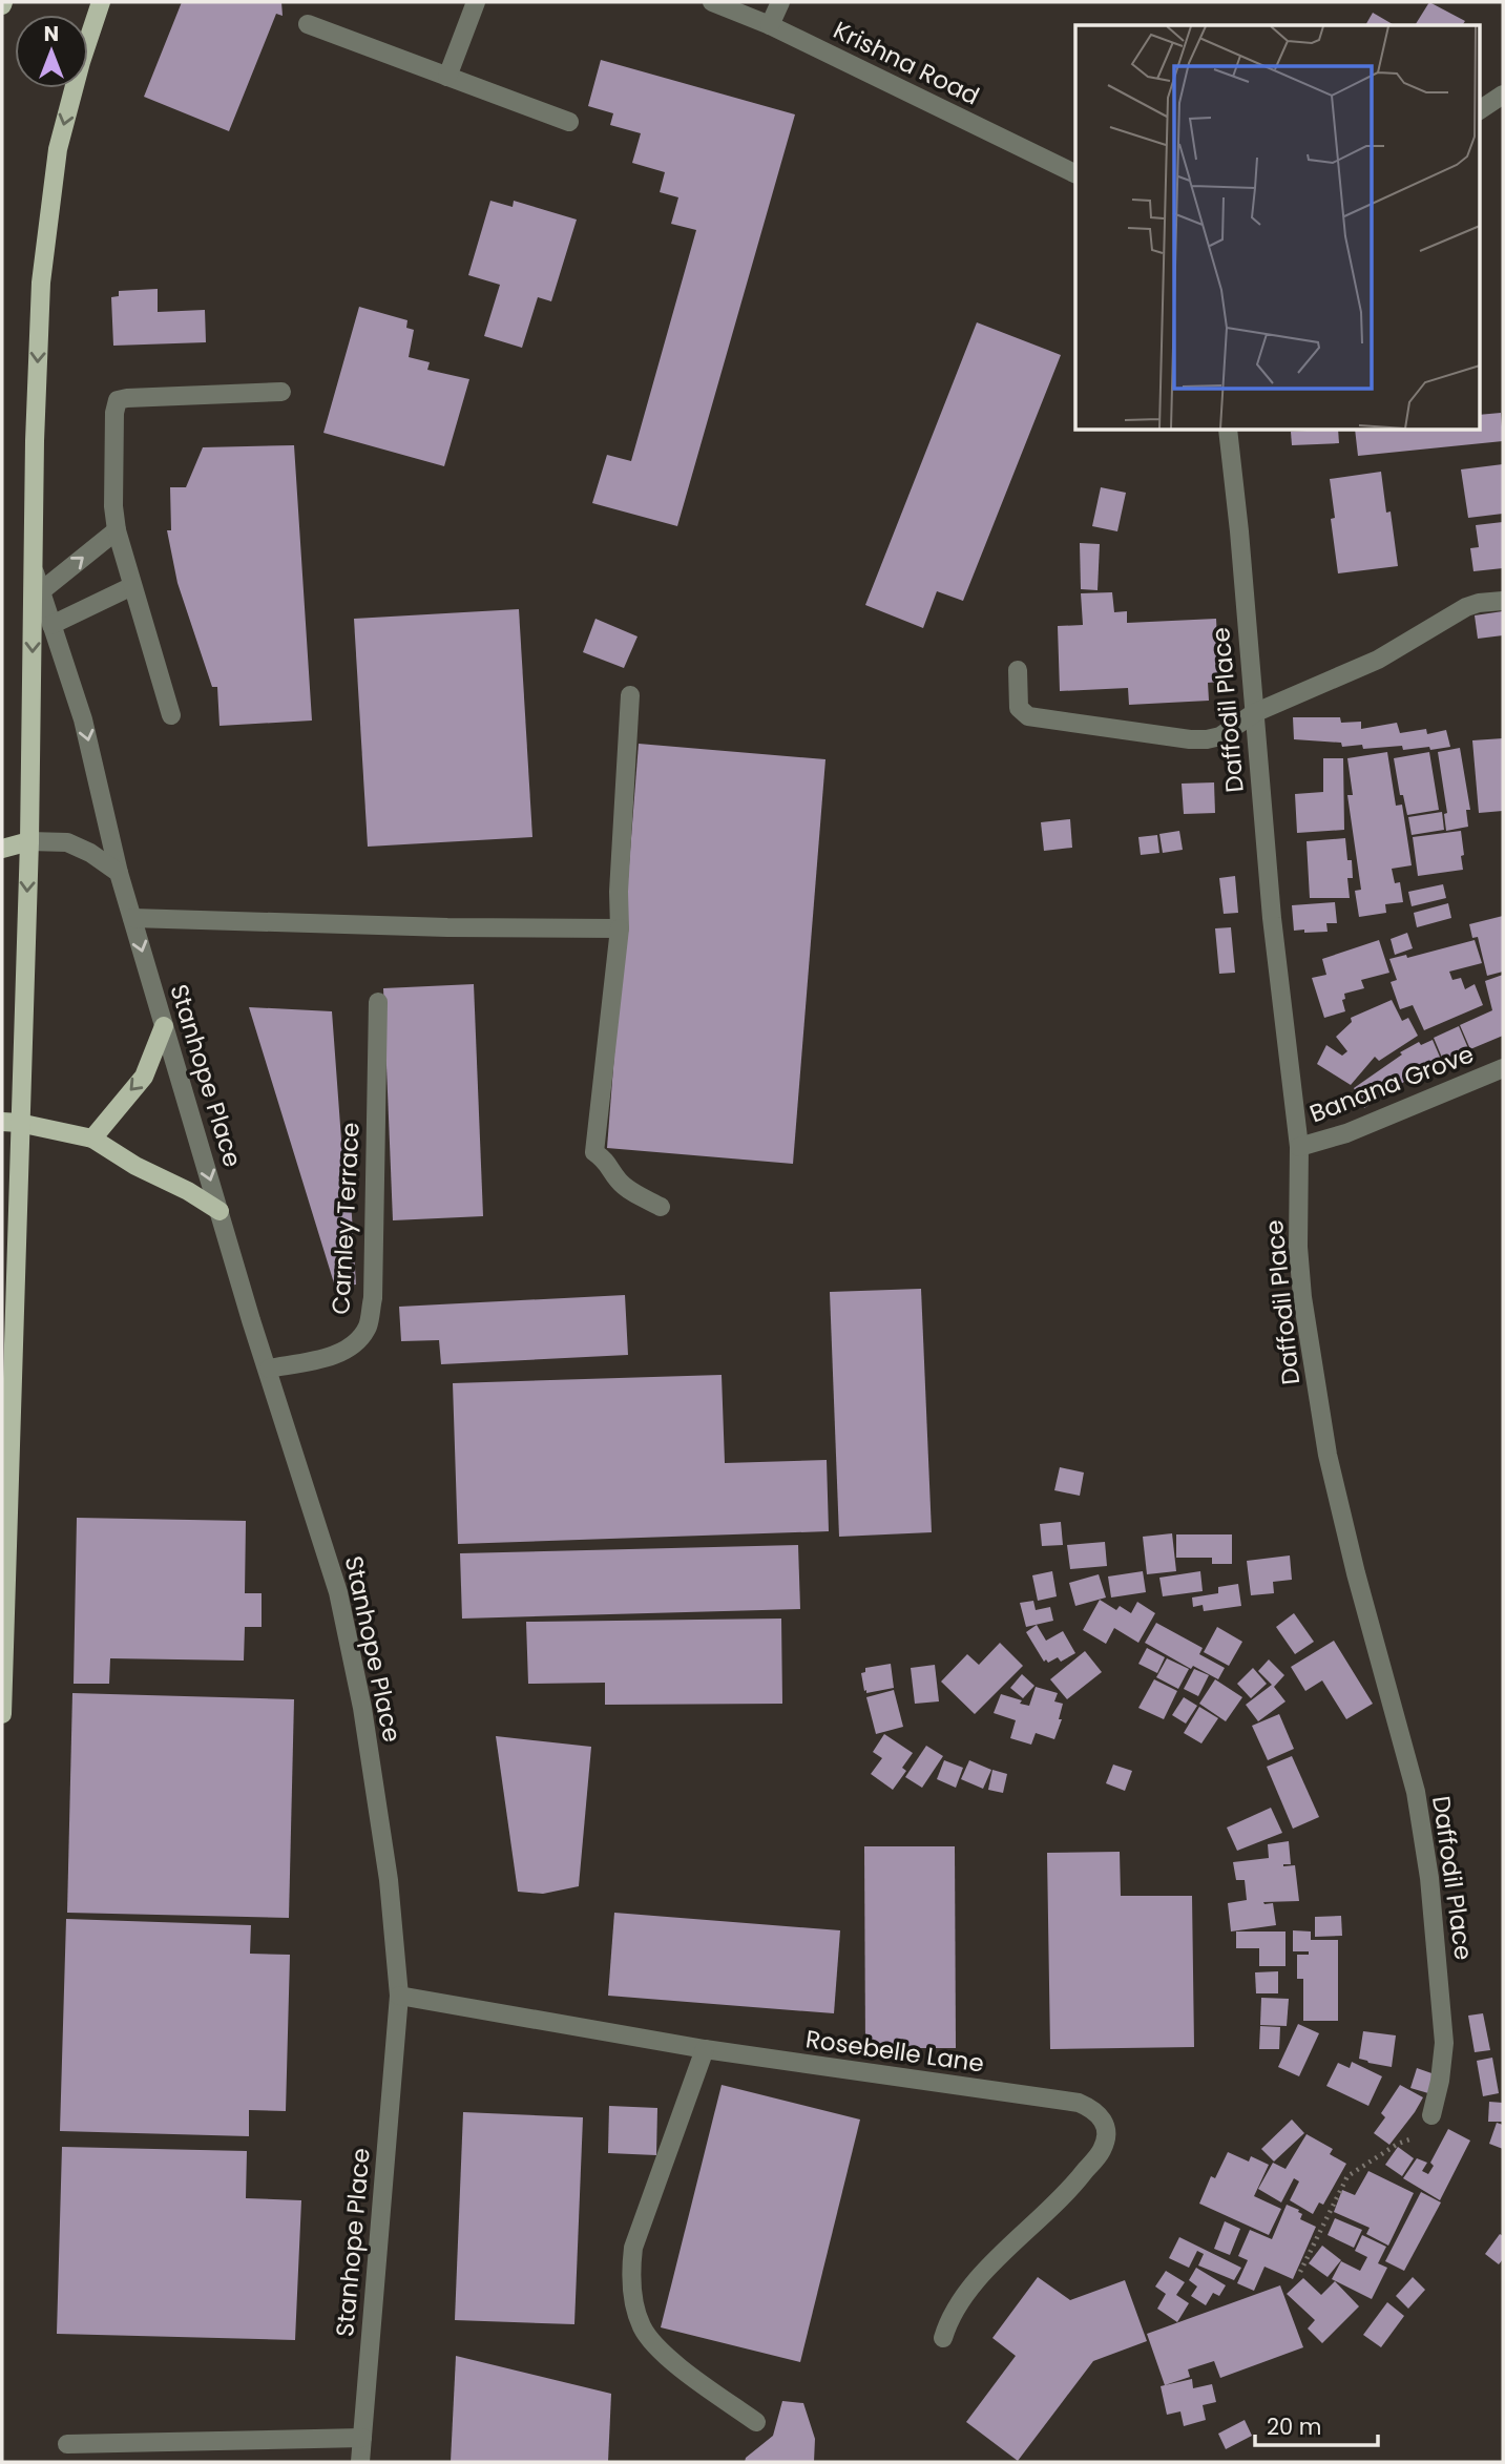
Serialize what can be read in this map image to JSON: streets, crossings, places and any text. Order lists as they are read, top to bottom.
{
  "streets": {
    "street": [
      "Krishna Road",
      "Daffodil Place",
      "Stanhope Place",
      "Banana Grove",
      "Carnley Terrace",
      "Rosebelle Lane"
    ]
  },
  "crossings": [
    ["Daffodil Place", "Banana Grove"],
    ["Stanhope Place", "Carnley Terrace"],
    ["Stanhope Place", "Rosebelle Lane"]
  ],
  "scale_bar": "20 m",
  "north": "top"
}
